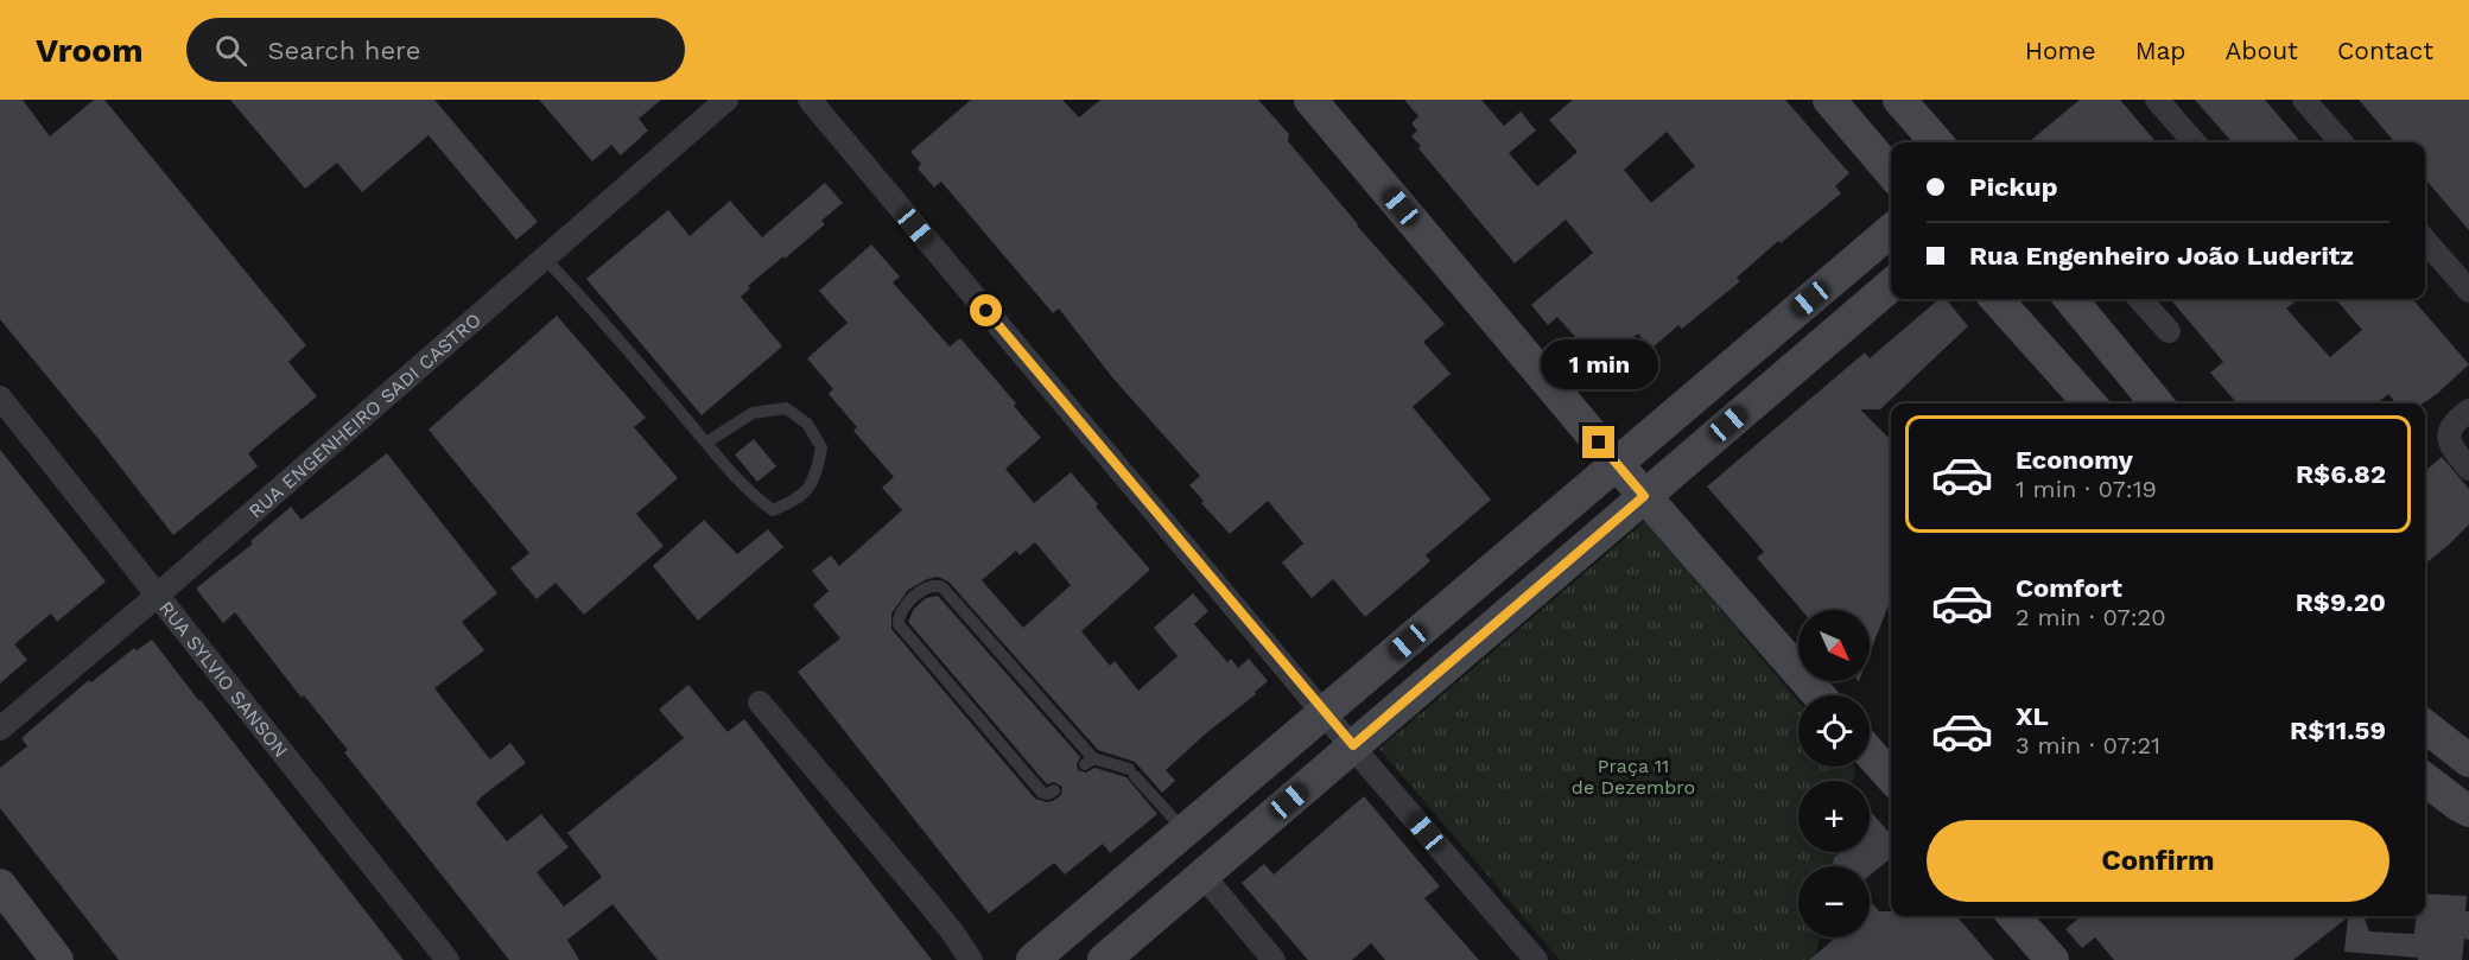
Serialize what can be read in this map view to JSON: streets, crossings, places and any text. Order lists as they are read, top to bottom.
{
  "streets": {
    "street": ["RUA ENGENHEIRO SADI CASTRO", "RUA SYLVIO SANSON"]
  },
  "crossings": [
    ["RUA ENGENHEIRO SADI CASTRO", "RUA SYLVIO SANSON"]
  ],
  "parks": ["Praça 11 de Dezembro"],
  "north": "bottom right",
  "page": {
    "header": "Vroom",
    "search": "Search here",
    "nav": [
      "Home",
      "Map",
      "About",
      "Contact"
    ],
    "banner": ["Pickup", "Rua Engenheiro João Luderitz"],
    "bubble": "1 min",
    "list": [
      {
        "name": "Economy",
        "note": "1 min · 07:19",
        "value": "R$6.82"
      },
      {
        "name": "Comfort",
        "note": "2 min · 07:20",
        "value": "R$9.20"
      },
      {
        "name": "XL",
        "note": "3 min · 07:21",
        "value": "R$11.59"
      }
    ],
    "map_buttons": ["+", "−"],
    "buttons": "Confirm"
  }
}
